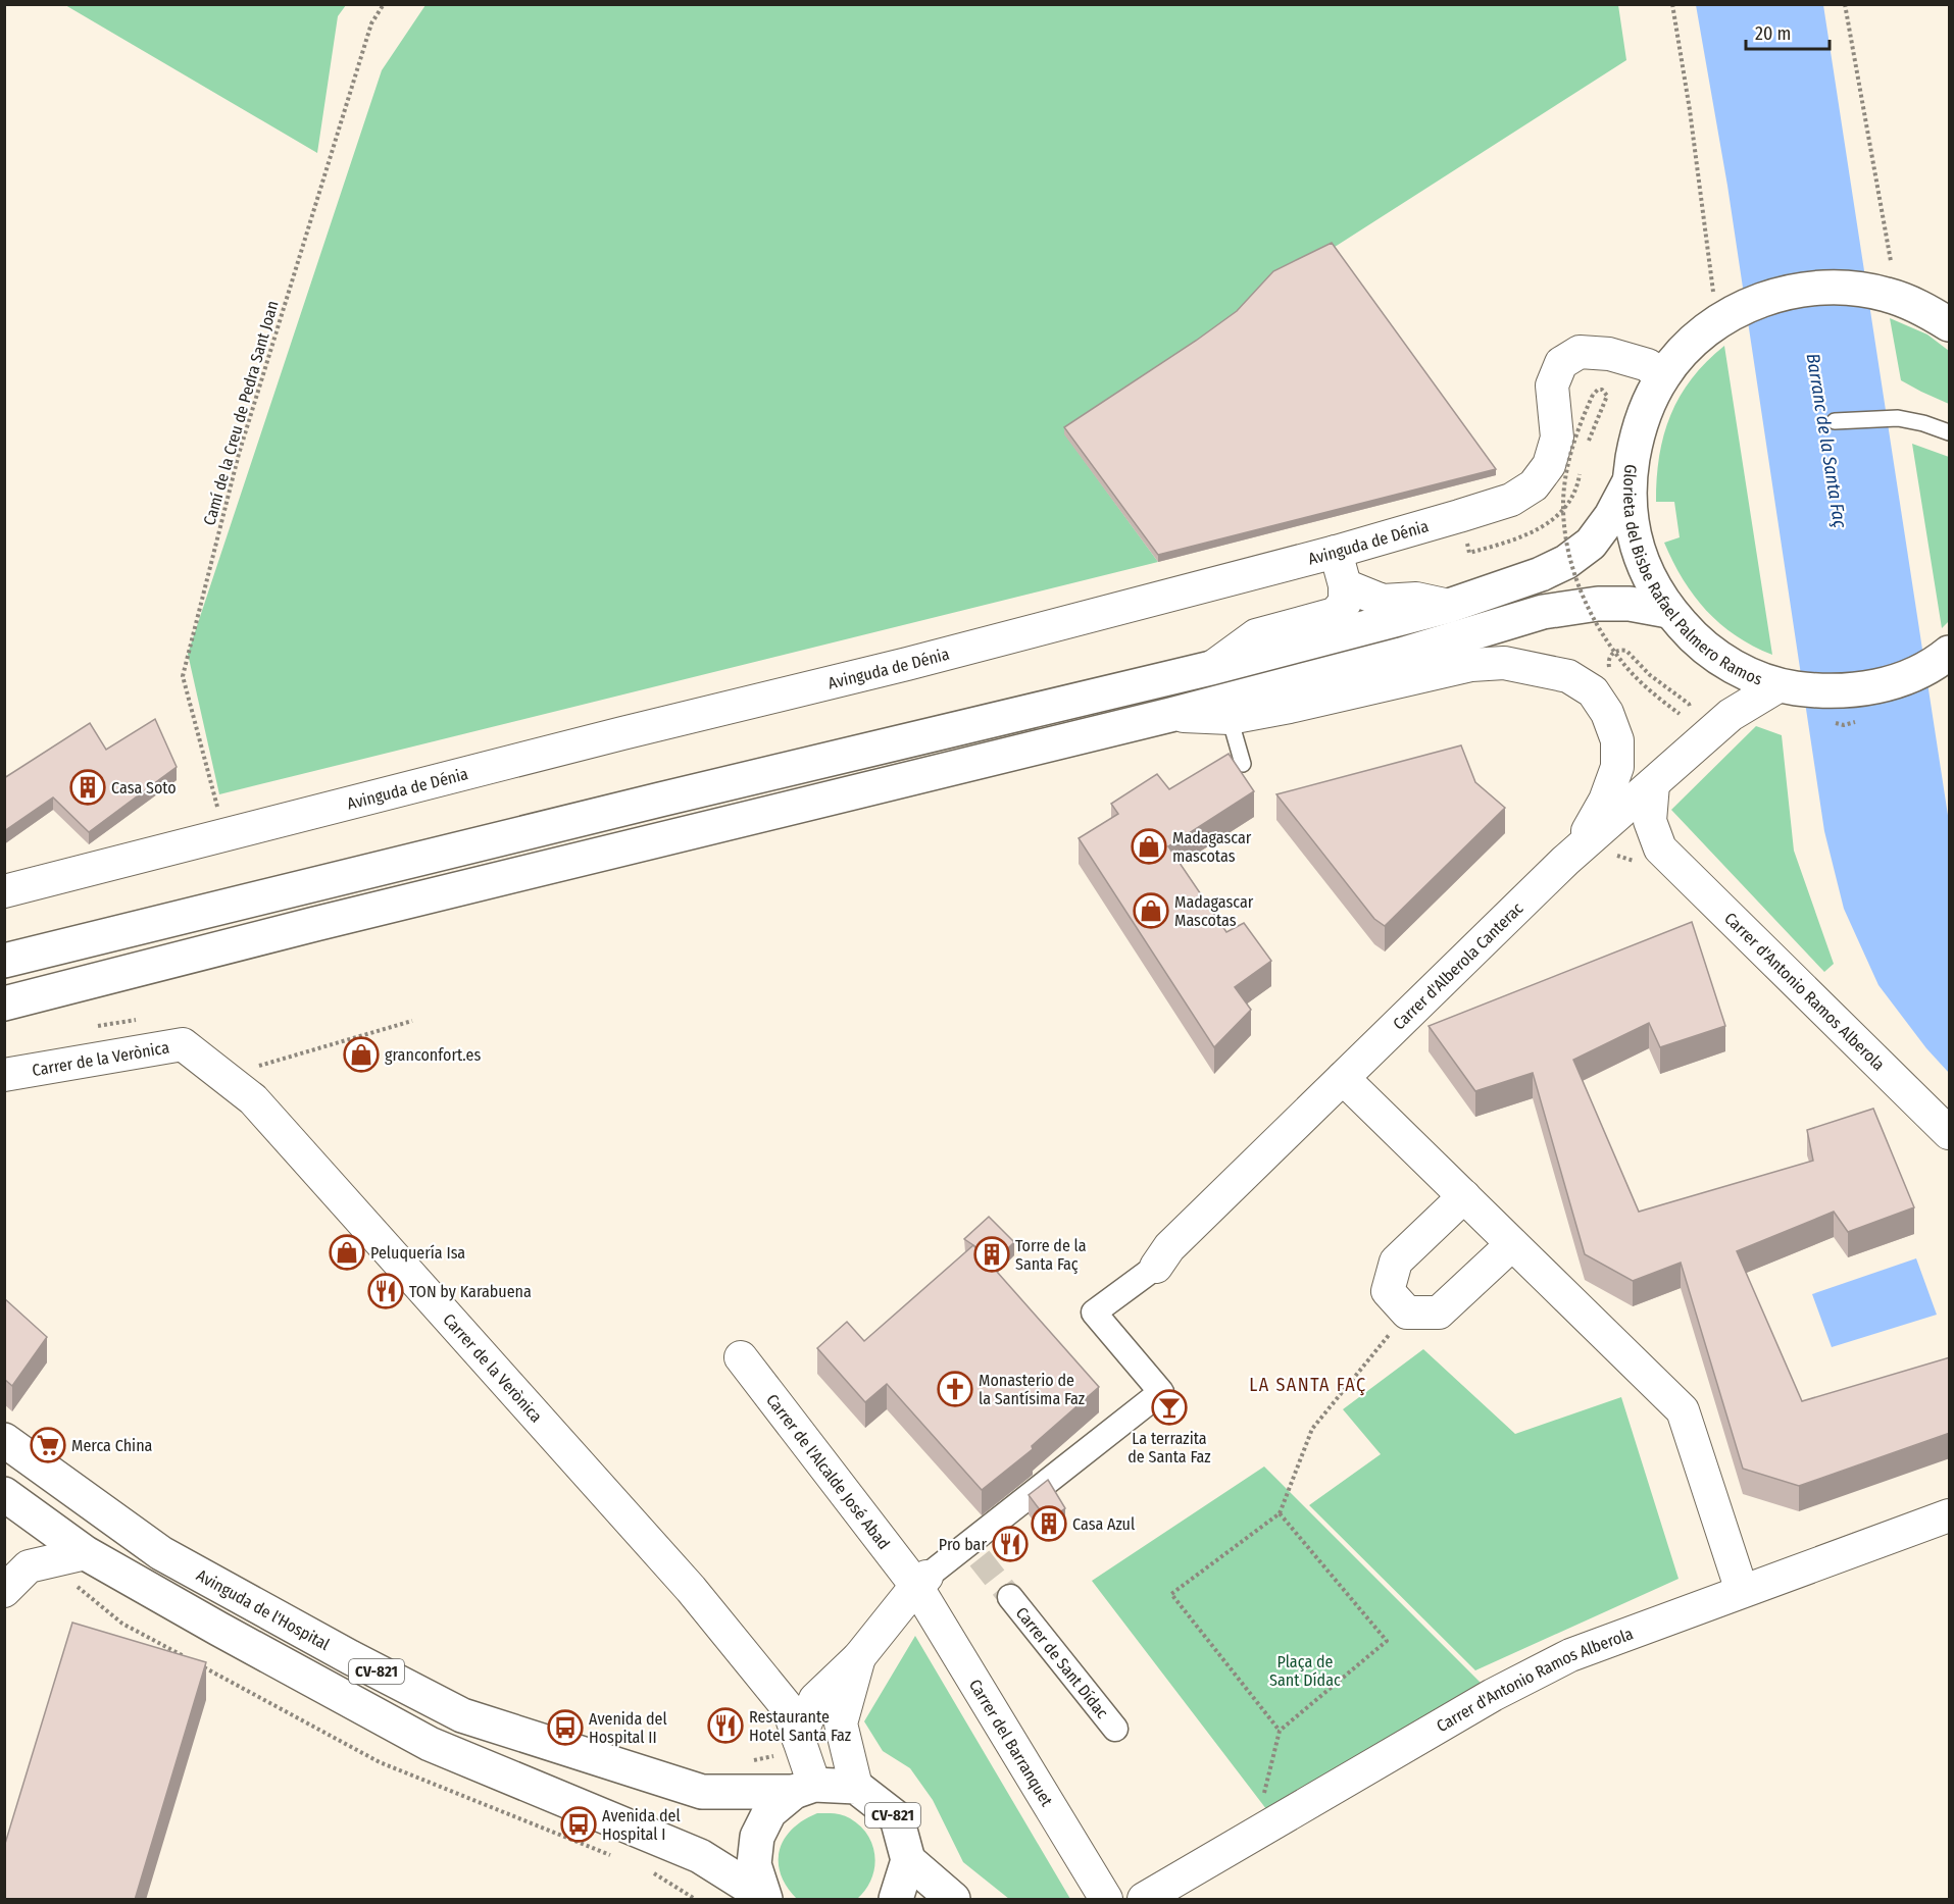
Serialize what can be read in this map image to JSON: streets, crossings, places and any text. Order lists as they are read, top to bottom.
{
  "streets": {
    "main road": ["Glorieta del Bisbe Rafael Palmero Ramos", "Avinguda de l'Hospital", "CV-821"],
    "street": [
      "Avinguda de Dénia",
      "Carrer d'Alberola Canterac",
      "Carrer d'Antonio Ramos Alberola",
      "Carrer de la Verònica",
      "Carrer de l'Alcalde José Abad",
      "Carrer de Sant Dídac",
      "Carrer del Barranquet"
    ],
    "path": ["Camí de la Creu de Pedra Sant Joan"]
  },
  "crossings": [
    ["Camí de la Creu de Pedra Sant Joan", "Avinguda de Dénia"],
    ["Avinguda de Dénia", "Glorieta del Bisbe Rafael Palmero Ramos"],
    ["Glorieta del Bisbe Rafael Palmero Ramos", "Carrer d'Alberola Canterac"],
    ["Carrer d'Alberola Canterac", "Carrer d'Antonio Ramos Alberola"],
    ["Carrer de la Verònica", "Avinguda de l'Hospital"],
    ["Carrer de la Verònica", "CV-821"],
    ["Carrer de l'Alcalde José Abad", "Carrer del Barranquet"],
    ["Avinguda de l'Hospital", "CV-821"]
  ],
  "districts": ["LA SANTA FAÇ"],
  "water": ["Barranc de la Santa Faç"],
  "parks": ["Plaça de Sant Dídac"],
  "places": {
    "building": ["Casa Soto", "Torre de la Santa Faç", "Casa Azul"],
    "shop": [
      "Madagascar mascotas",
      "Madagascar Mascotas",
      "granconfort.es",
      "Peluquería Isa"
    ],
    "restaurant": ["TON by Karabuena", "Pro bar", "Restaurante Hotel Santa Faz"],
    "church": ["Monasterio de la Santísima Faz"],
    "bar": ["La terrazita de Santa Faz"],
    "supermarket": ["Merca China"],
    "bus stop": ["Avenida del Hospital II", "Avenida del Hospital I"]
  },
  "scale_bar": "20 m"
}
